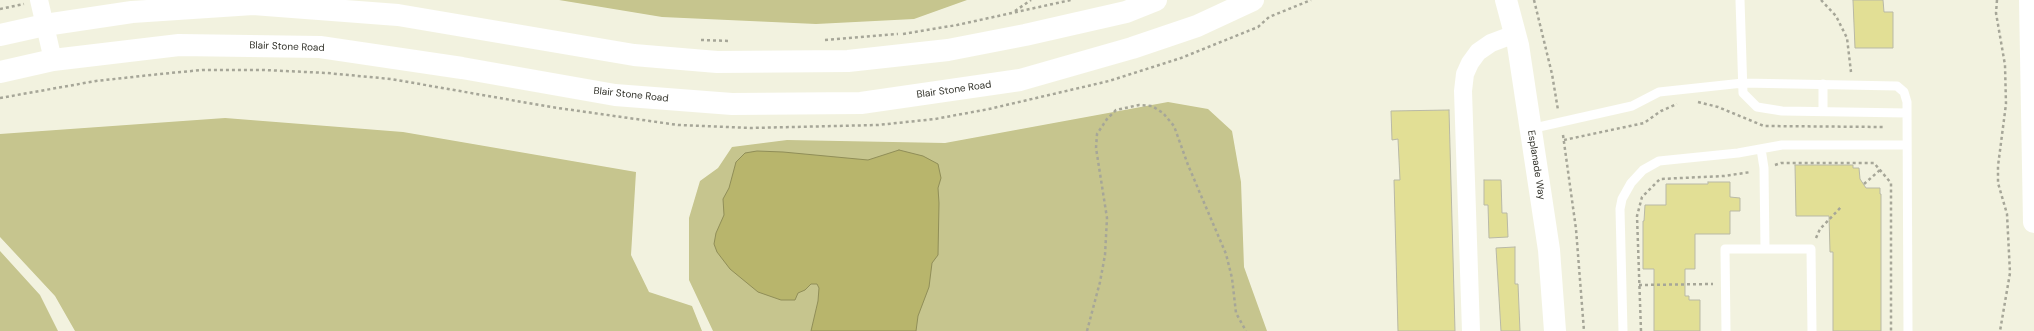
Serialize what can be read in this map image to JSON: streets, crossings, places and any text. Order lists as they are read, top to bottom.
{
  "streets": {
    "street": ["Blair Stone Road", "Esplanade Way"]
  }
}
